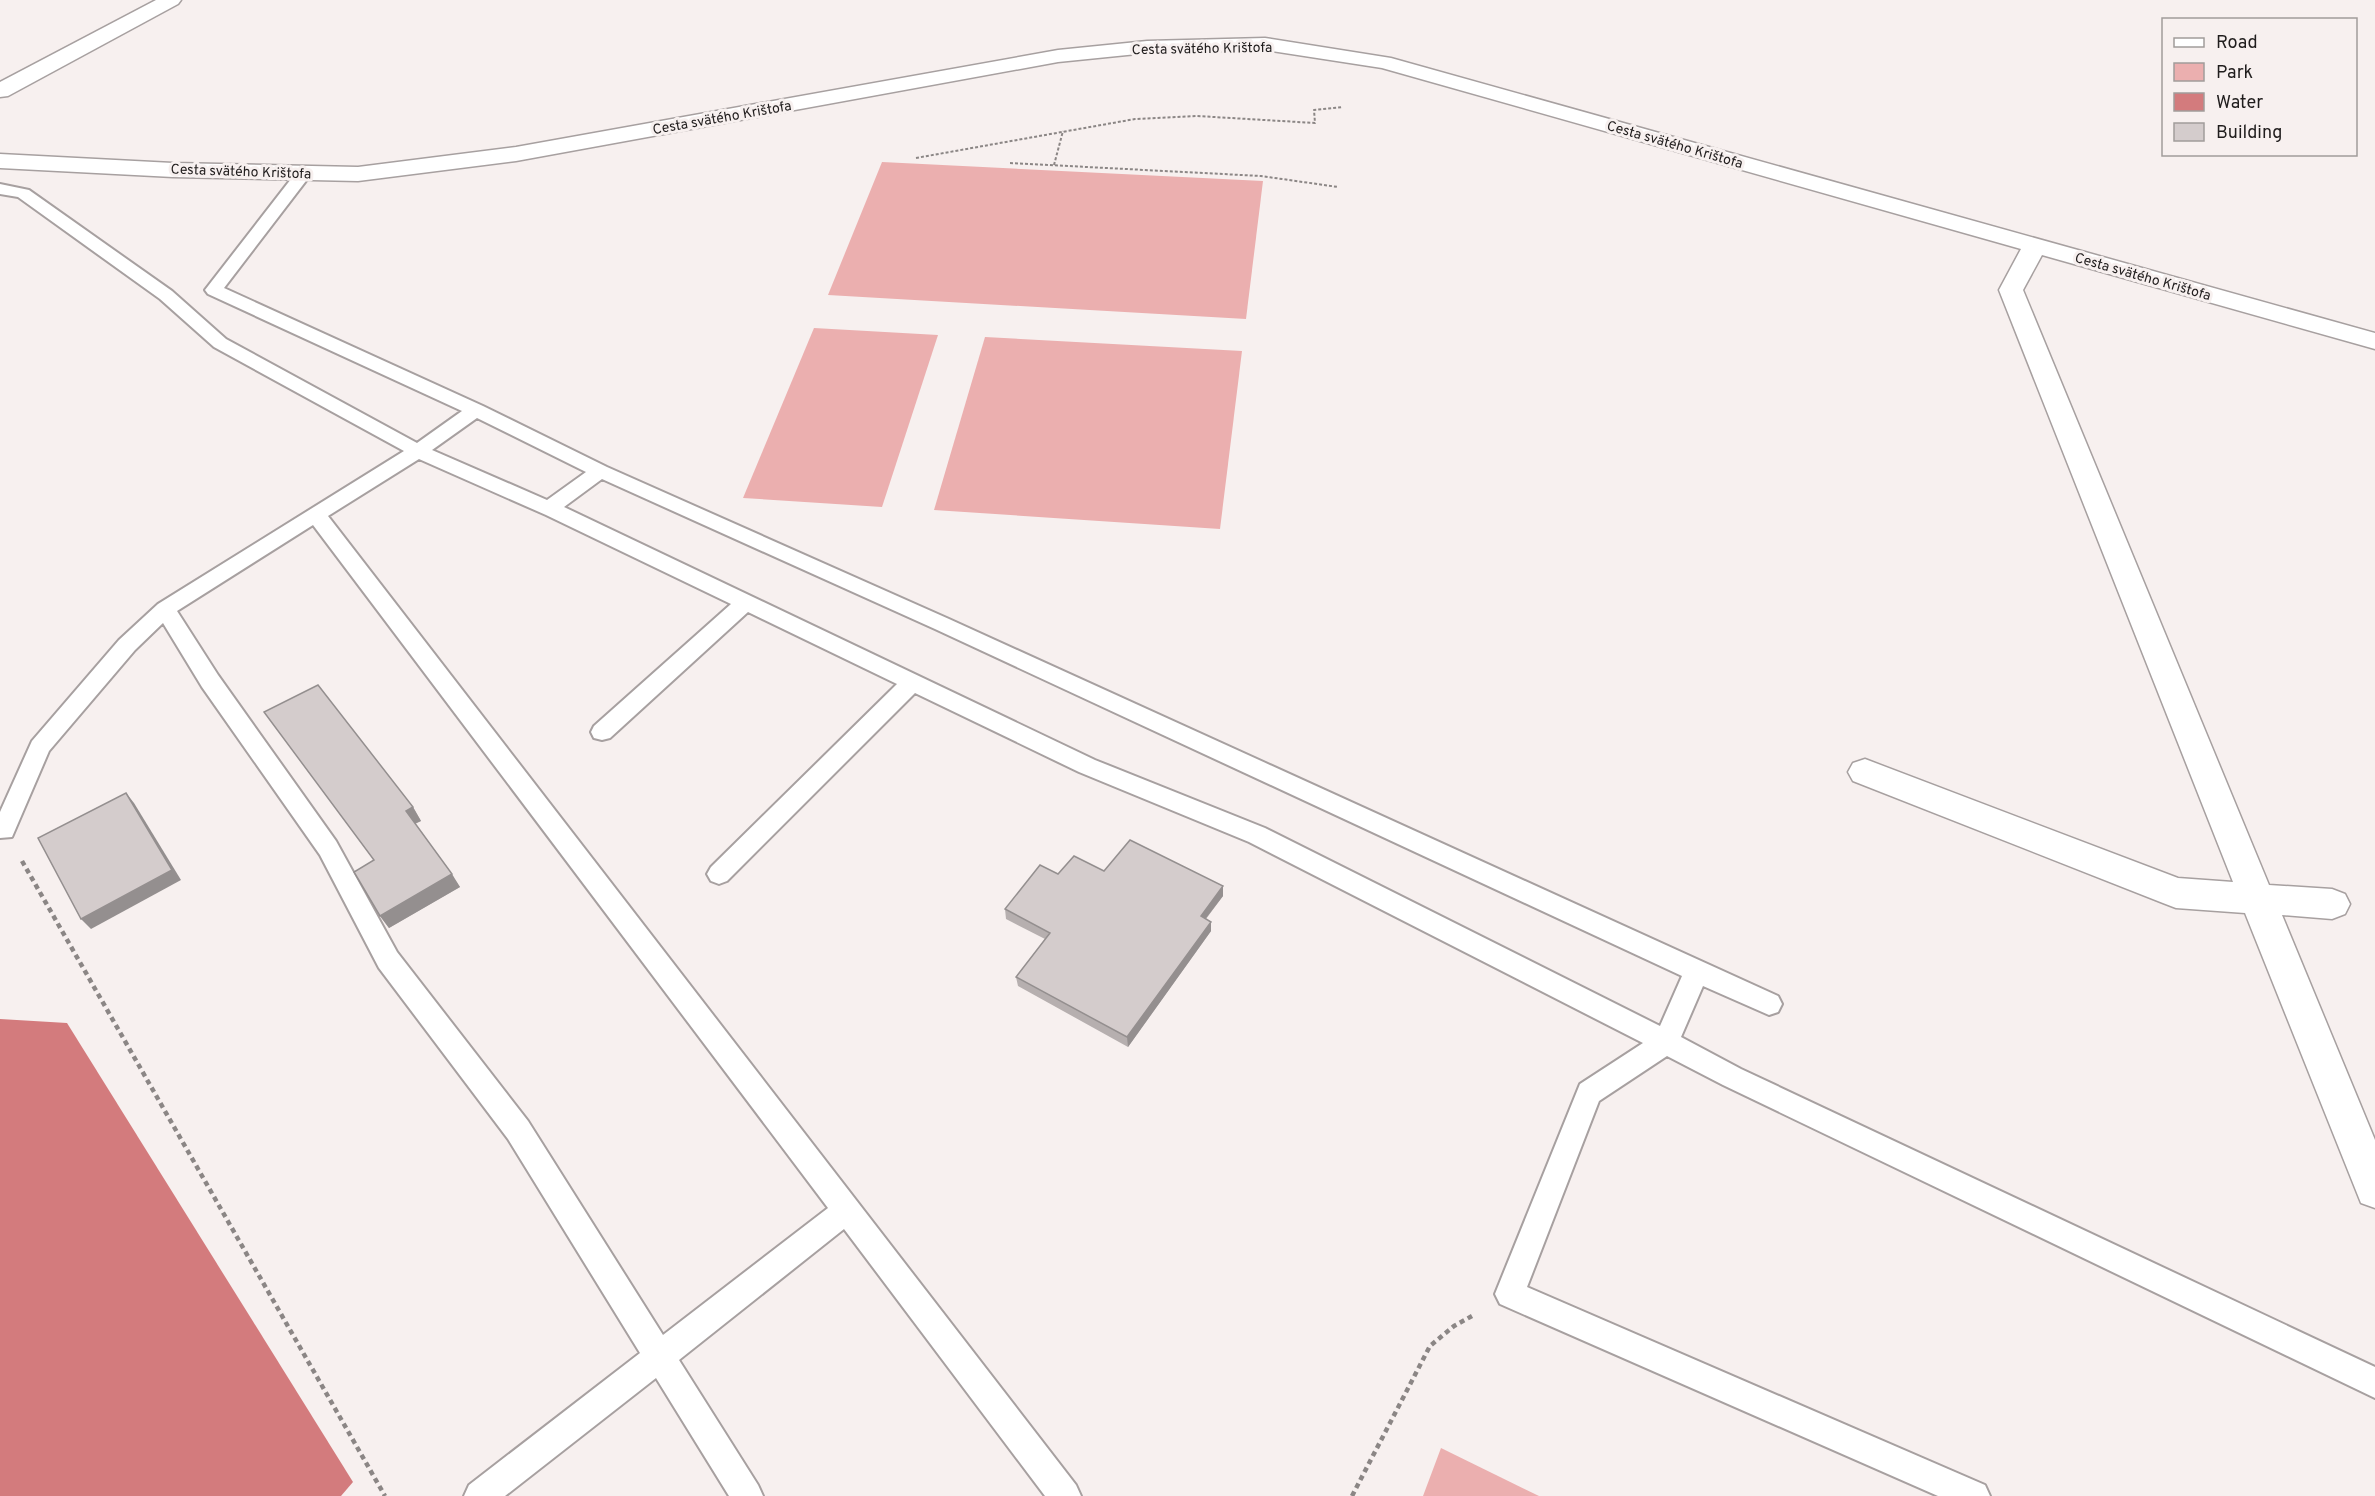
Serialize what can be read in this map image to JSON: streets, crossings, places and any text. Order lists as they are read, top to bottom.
{
  "streets": {
    "street": ["Cesta svätého Krištofa"]
  },
  "legend": [
    "Road",
    "Park",
    "Water",
    "Building"
  ]
}
